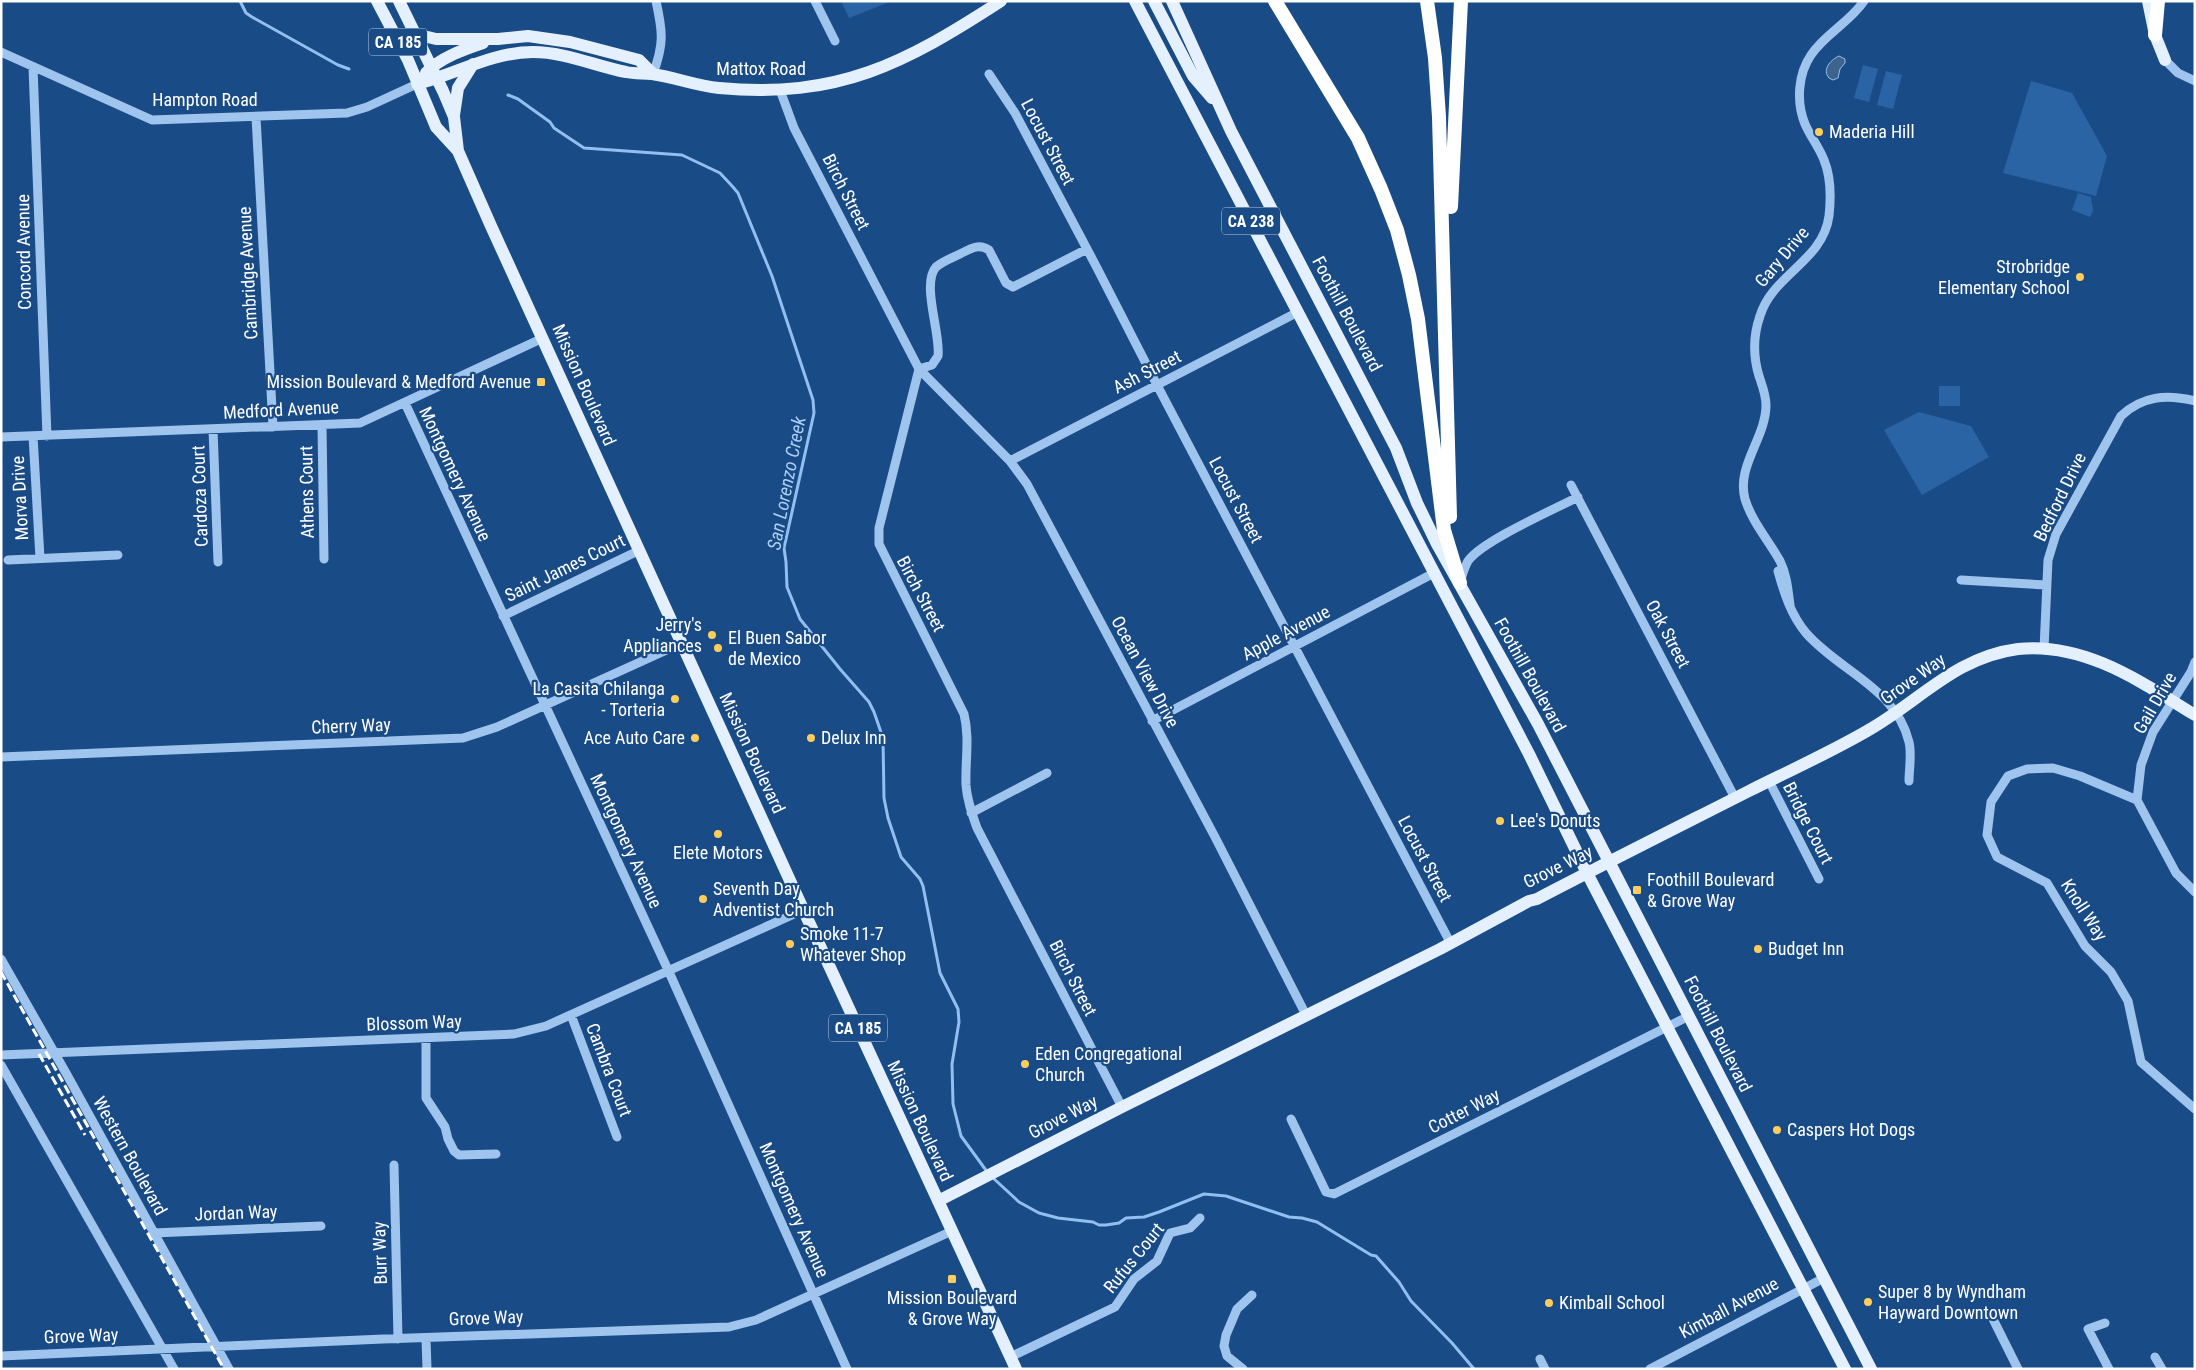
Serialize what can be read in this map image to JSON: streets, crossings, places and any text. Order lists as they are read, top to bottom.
{
  "streets": {
    "main road": [
      "CA 185",
      "Mattox Road",
      "CA 238",
      "Foothill Boulevard",
      "Mission Boulevard",
      "Grove Way"
    ],
    "street": [
      "Hampton Road",
      "Locust Street",
      "Birch Street",
      "Concord Avenue",
      "Gary Drive",
      "Cambridge Avenue",
      "Ash Street",
      "Medford Avenue",
      "Montgomery Avenue",
      "Athens Court",
      "Cardoza Court",
      "Bedford Drive",
      "Morva Drive",
      "Saint James Court",
      "Apple Avenue",
      "Oak Street",
      "Ocean View Drive",
      "Gail Drive",
      "Cherry Way",
      "Bridge Court",
      "Knoll Way",
      "Blossom Way",
      "Cambra Court",
      "Cotter Way",
      "Western Boulevard",
      "Jordan Way",
      "Burr Way",
      "Rufus Court",
      "Kimball Avenue"
    ]
  },
  "crossings": [
    ["Mattox Road", "Hampton Road"],
    ["Mattox Road", "Birch Street"],
    ["Mattox Road", "Mission Boulevard"],
    ["Hampton Road", "Concord Avenue"],
    ["Hampton Road", "Cambridge Avenue"],
    ["Hampton Road", "Mission Boulevard"],
    ["Locust Street", "Ash Street"],
    ["Locust Street", "Apple Avenue"],
    ["Locust Street", "Grove Way"],
    ["Birch Street", "Ocean View Drive"],
    ["Birch Street", "Grove Way"],
    ["Concord Avenue", "Medford Avenue"],
    ["Gary Drive", "Grove Way"],
    ["Cambridge Avenue", "Medford Avenue"],
    ["Foothill Boulevard", "Ash Street"],
    ["Foothill Boulevard", "Apple Avenue"],
    ["Foothill Boulevard", "Grove Way"],
    ["Foothill Boulevard", "Cotter Way"],
    ["Foothill Boulevard", "Kimball Avenue"],
    ["Ash Street", "Ocean View Drive"],
    ["Mission Boulevard", "Medford Avenue"],
    ["Mission Boulevard", "Saint James Court"],
    ["Mission Boulevard", "Grove Way"],
    ["Mission Boulevard", "Cherry Way"],
    ["Mission Boulevard", "Blossom Way"],
    ["Mission Boulevard", "Rufus Court"],
    ["Medford Avenue", "Montgomery Avenue"],
    ["Medford Avenue", "Athens Court"],
    ["Medford Avenue", "Cardoza Court"],
    ["Medford Avenue", "Morva Drive"],
    ["Montgomery Avenue", "Saint James Court"],
    ["Montgomery Avenue", "Grove Way"],
    ["Montgomery Avenue", "Cherry Way"],
    ["Montgomery Avenue", "Blossom Way"],
    ["Bedford Drive", "Grove Way"],
    ["Apple Avenue", "Ocean View Drive"],
    ["Oak Street", "Grove Way"],
    ["Ocean View Drive", "Grove Way"],
    ["Grove Way", "Gail Drive"],
    ["Grove Way", "Bridge Court"],
    ["Grove Way", "Western Boulevard"],
    ["Grove Way", "Burr Way"],
    ["Gail Drive", "Knoll Way"],
    ["Blossom Way", "Cambra Court"],
    ["Blossom Way", "Western Boulevard"],
    ["Western Boulevard", "Jordan Way"]
  ],
  "water": ["San Lorenzo Creek"],
  "places": {
    "other": [
      "Maderia Hill",
      "Strobridge Elementary School",
      "Jerry's Appliances",
      "El Buen Sabor de Mexico",
      "La Casita Chilanga - Torteria",
      "Ace Auto Care",
      "Delux Inn",
      "Lee's Donuts",
      "Elete Motors",
      "Seventh Day Adventist Church",
      "Smoke 11-7 Whatever Shop",
      "Budget Inn",
      "Eden Congregational Church",
      "Caspers Hot Dogs",
      "Super 8 by Wyndham Hayward Downtown",
      "Kimball School"
    ],
    "transit": ["Mission Boulevard & Medford Avenue", "Foothill Boulevard & Grove Way", "Mission Boulevard & Grove Way"]
  }
}
